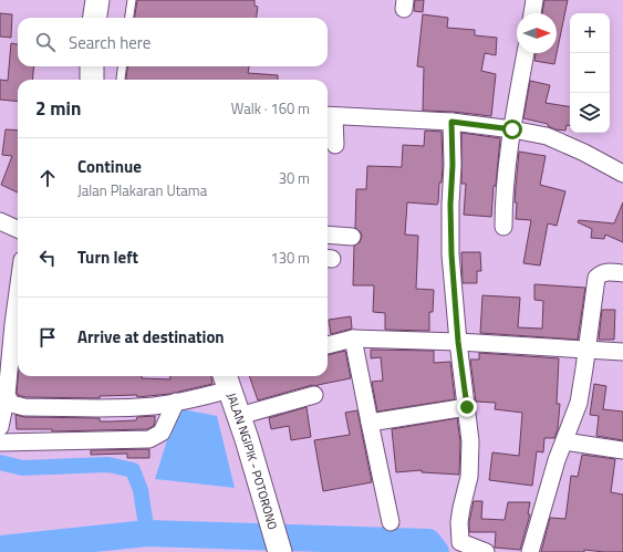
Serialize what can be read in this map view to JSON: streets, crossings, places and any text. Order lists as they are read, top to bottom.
{
  "streets": {
    "street": ["JALAN NGIPIK - POTORONO"]
  },
  "north": "right",
  "page": {
    "map_buttons": ["+", "−"],
    "search": "Search here",
    "heading": ["2 min", "Walk · 160 m"],
    "list": [
      ["Continue", "Jalan Plakaran Utama", "30 m"],
      ["Turn left", "130 m"],
      "Arrive at destination"
    ]
  }
}
